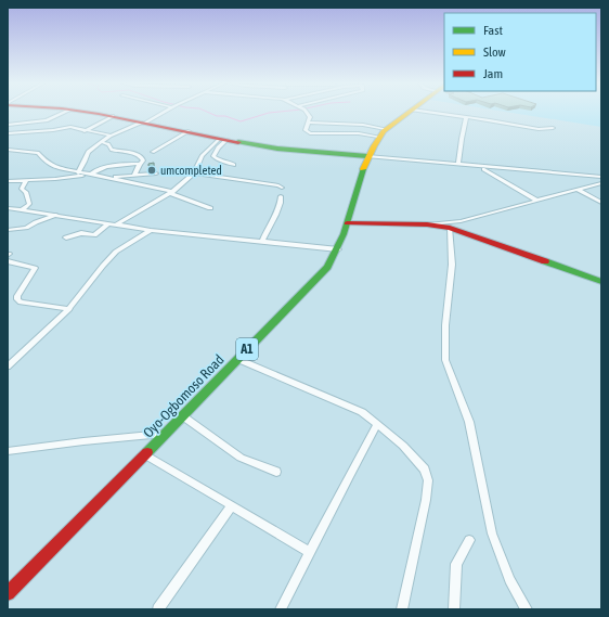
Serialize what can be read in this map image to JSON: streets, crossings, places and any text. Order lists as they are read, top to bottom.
{
  "streets": {
    "main road": ["A1", "Oyo-Ogbomoso Road"]
  },
  "places": ["umcompleted"],
  "legend": ["Fast", "Slow", "Jam"]
}
